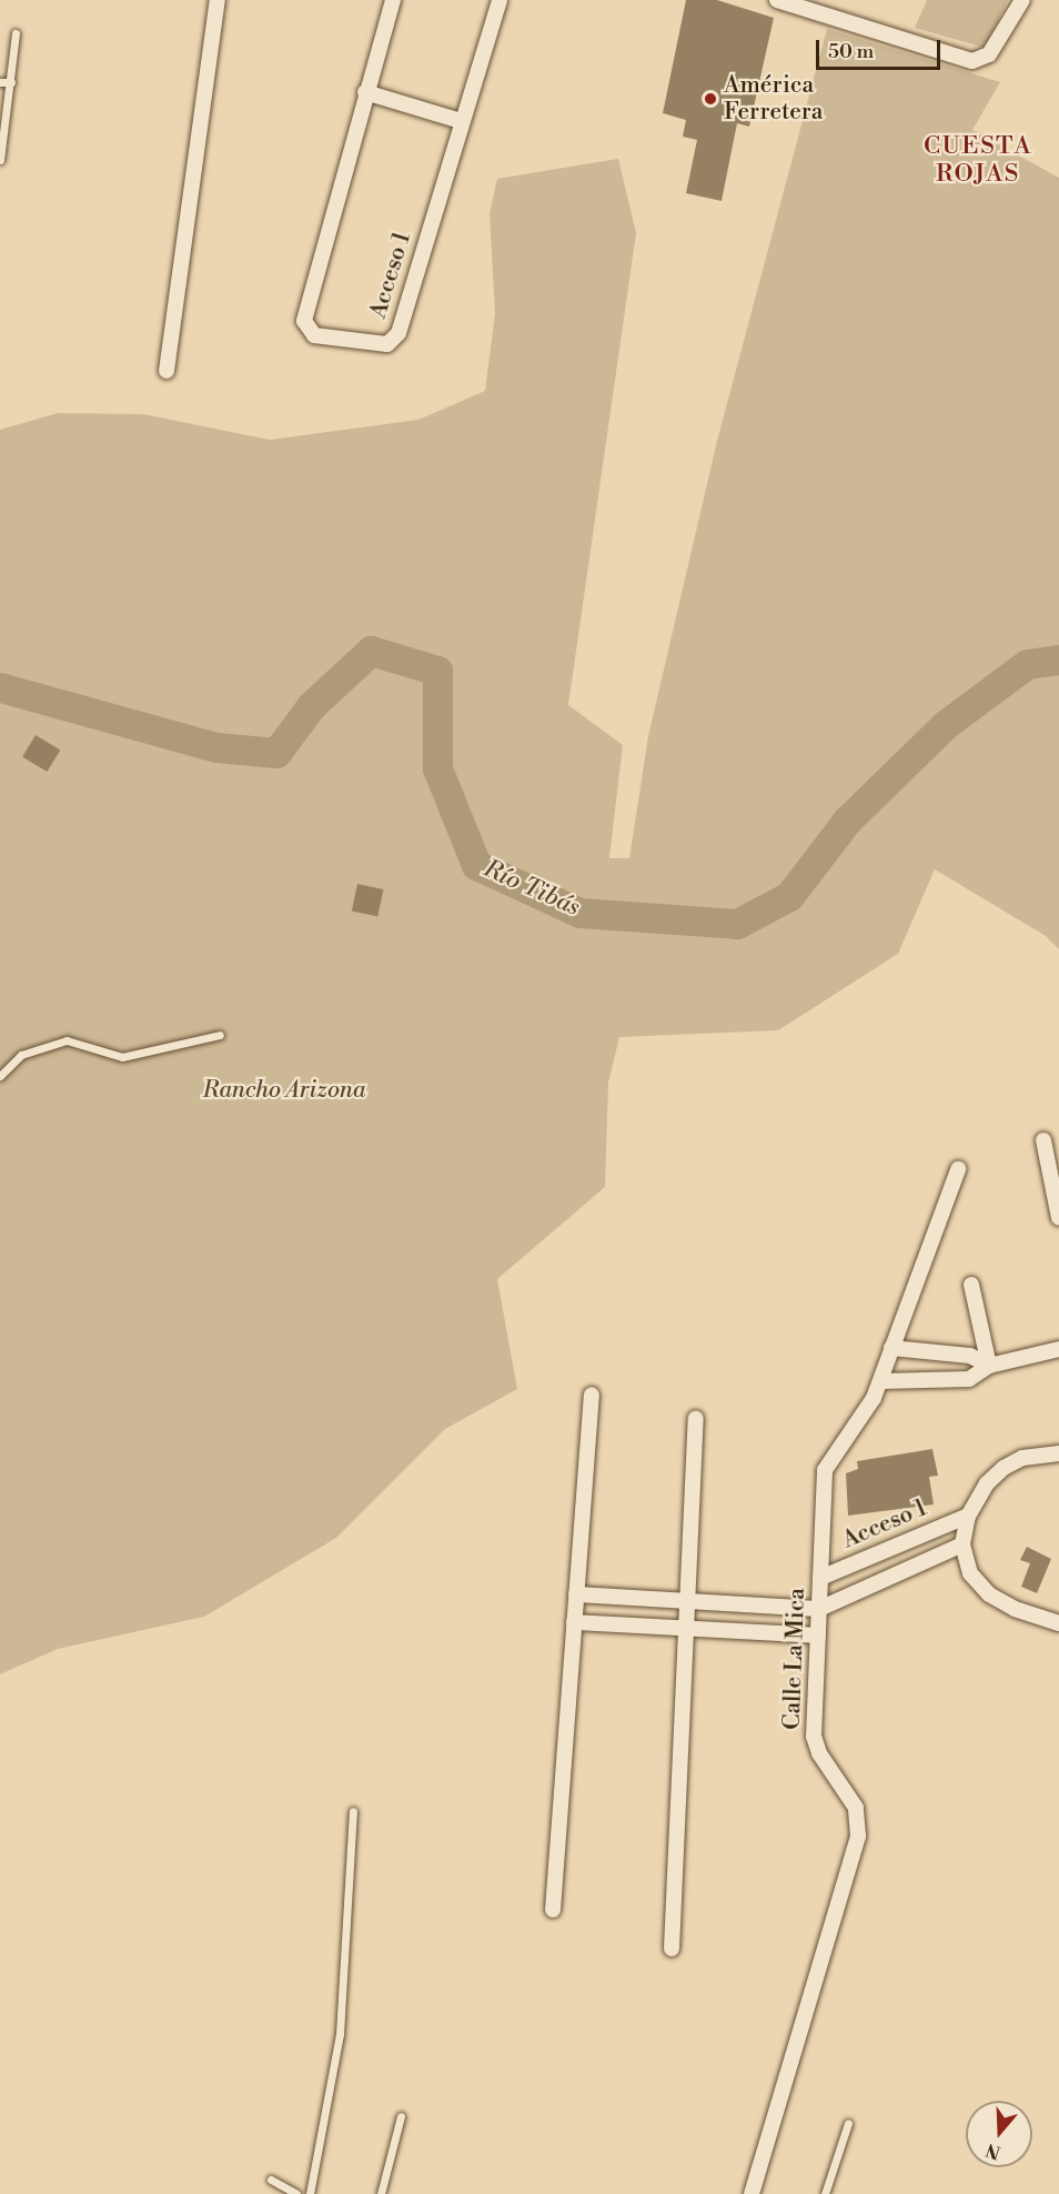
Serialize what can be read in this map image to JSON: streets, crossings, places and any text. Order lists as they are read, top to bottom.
{
  "streets": {
    "street": ["Acceso 1", "Calle La Mica"]
  },
  "crossings": [
    ["Acceso 1", "Calle La Mica"]
  ],
  "districts": ["CUESTA ROJAS"],
  "water": ["Río Tibás"],
  "parks": ["Rancho Arizona"],
  "places": ["América Ferretera"],
  "scale_bar": "50 m",
  "north": "bottom"
}
